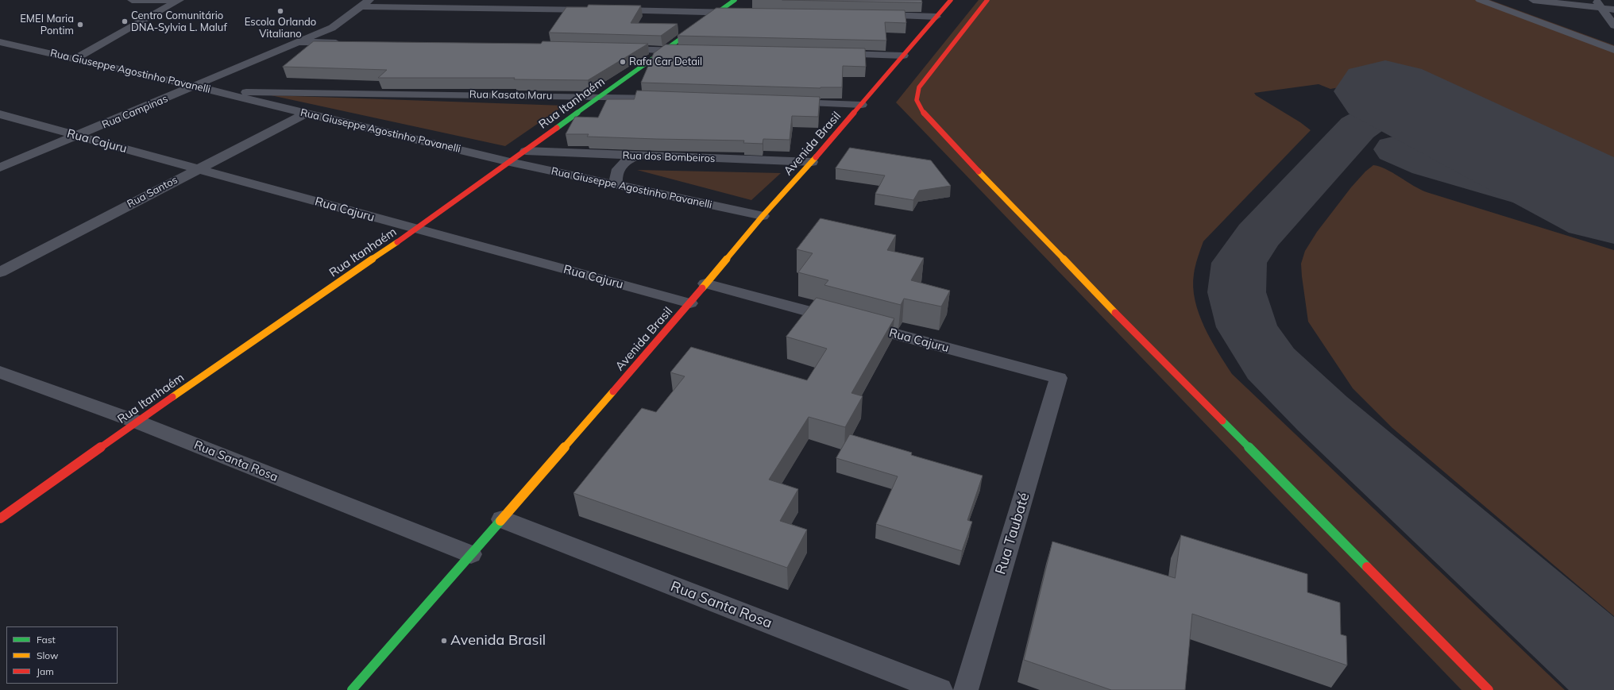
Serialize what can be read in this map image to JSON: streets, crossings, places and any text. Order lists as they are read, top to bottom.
{
  "streets": {
    "street": [
      "Rua Giuseppe Agostinho Pavanelli",
      "Rua Kasato Maru",
      "Rua Itanhaém",
      "Rua Campinas",
      "Rua Cajuru",
      "Avenida Brasil",
      "Rua dos Bombeiros",
      "Rua Santos",
      "Rua Santa Rosa",
      "Rua Taubaté"
    ]
  },
  "crossings": [
    ["Rua Giuseppe Agostinho Pavanelli", "Rua Kasato Maru"],
    ["Rua Giuseppe Agostinho Pavanelli", "Rua Itanhaém"],
    ["Rua Giuseppe Agostinho Pavanelli", "Rua Campinas"],
    ["Rua Giuseppe Agostinho Pavanelli", "Avenida Brasil"],
    ["Rua Giuseppe Agostinho Pavanelli", "Rua Santos"],
    ["Rua Kasato Maru", "Rua Itanhaém"],
    ["Rua Itanhaém", "Rua Cajuru"],
    ["Rua Itanhaém", "Rua dos Bombeiros"],
    ["Rua Itanhaém", "Rua Santa Rosa"],
    ["Rua Campinas", "Rua Cajuru"],
    ["Rua Cajuru", "Avenida Brasil"],
    ["Rua Cajuru", "Rua Santos"],
    ["Rua Cajuru", "Rua Taubaté"],
    ["Avenida Brasil", "Rua dos Bombeiros"],
    ["Avenida Brasil", "Rua Santa Rosa"]
  ],
  "places": [
    "Escola Orlando Vitaliano",
    "Centro Comunitário DNA-Sylvia L. Maluf",
    "EMEI Maria Pontim",
    "Rafa Car Detail",
    "Avenida Brasil"
  ],
  "legend": ["Fast", "Slow", "Jam"]
}
